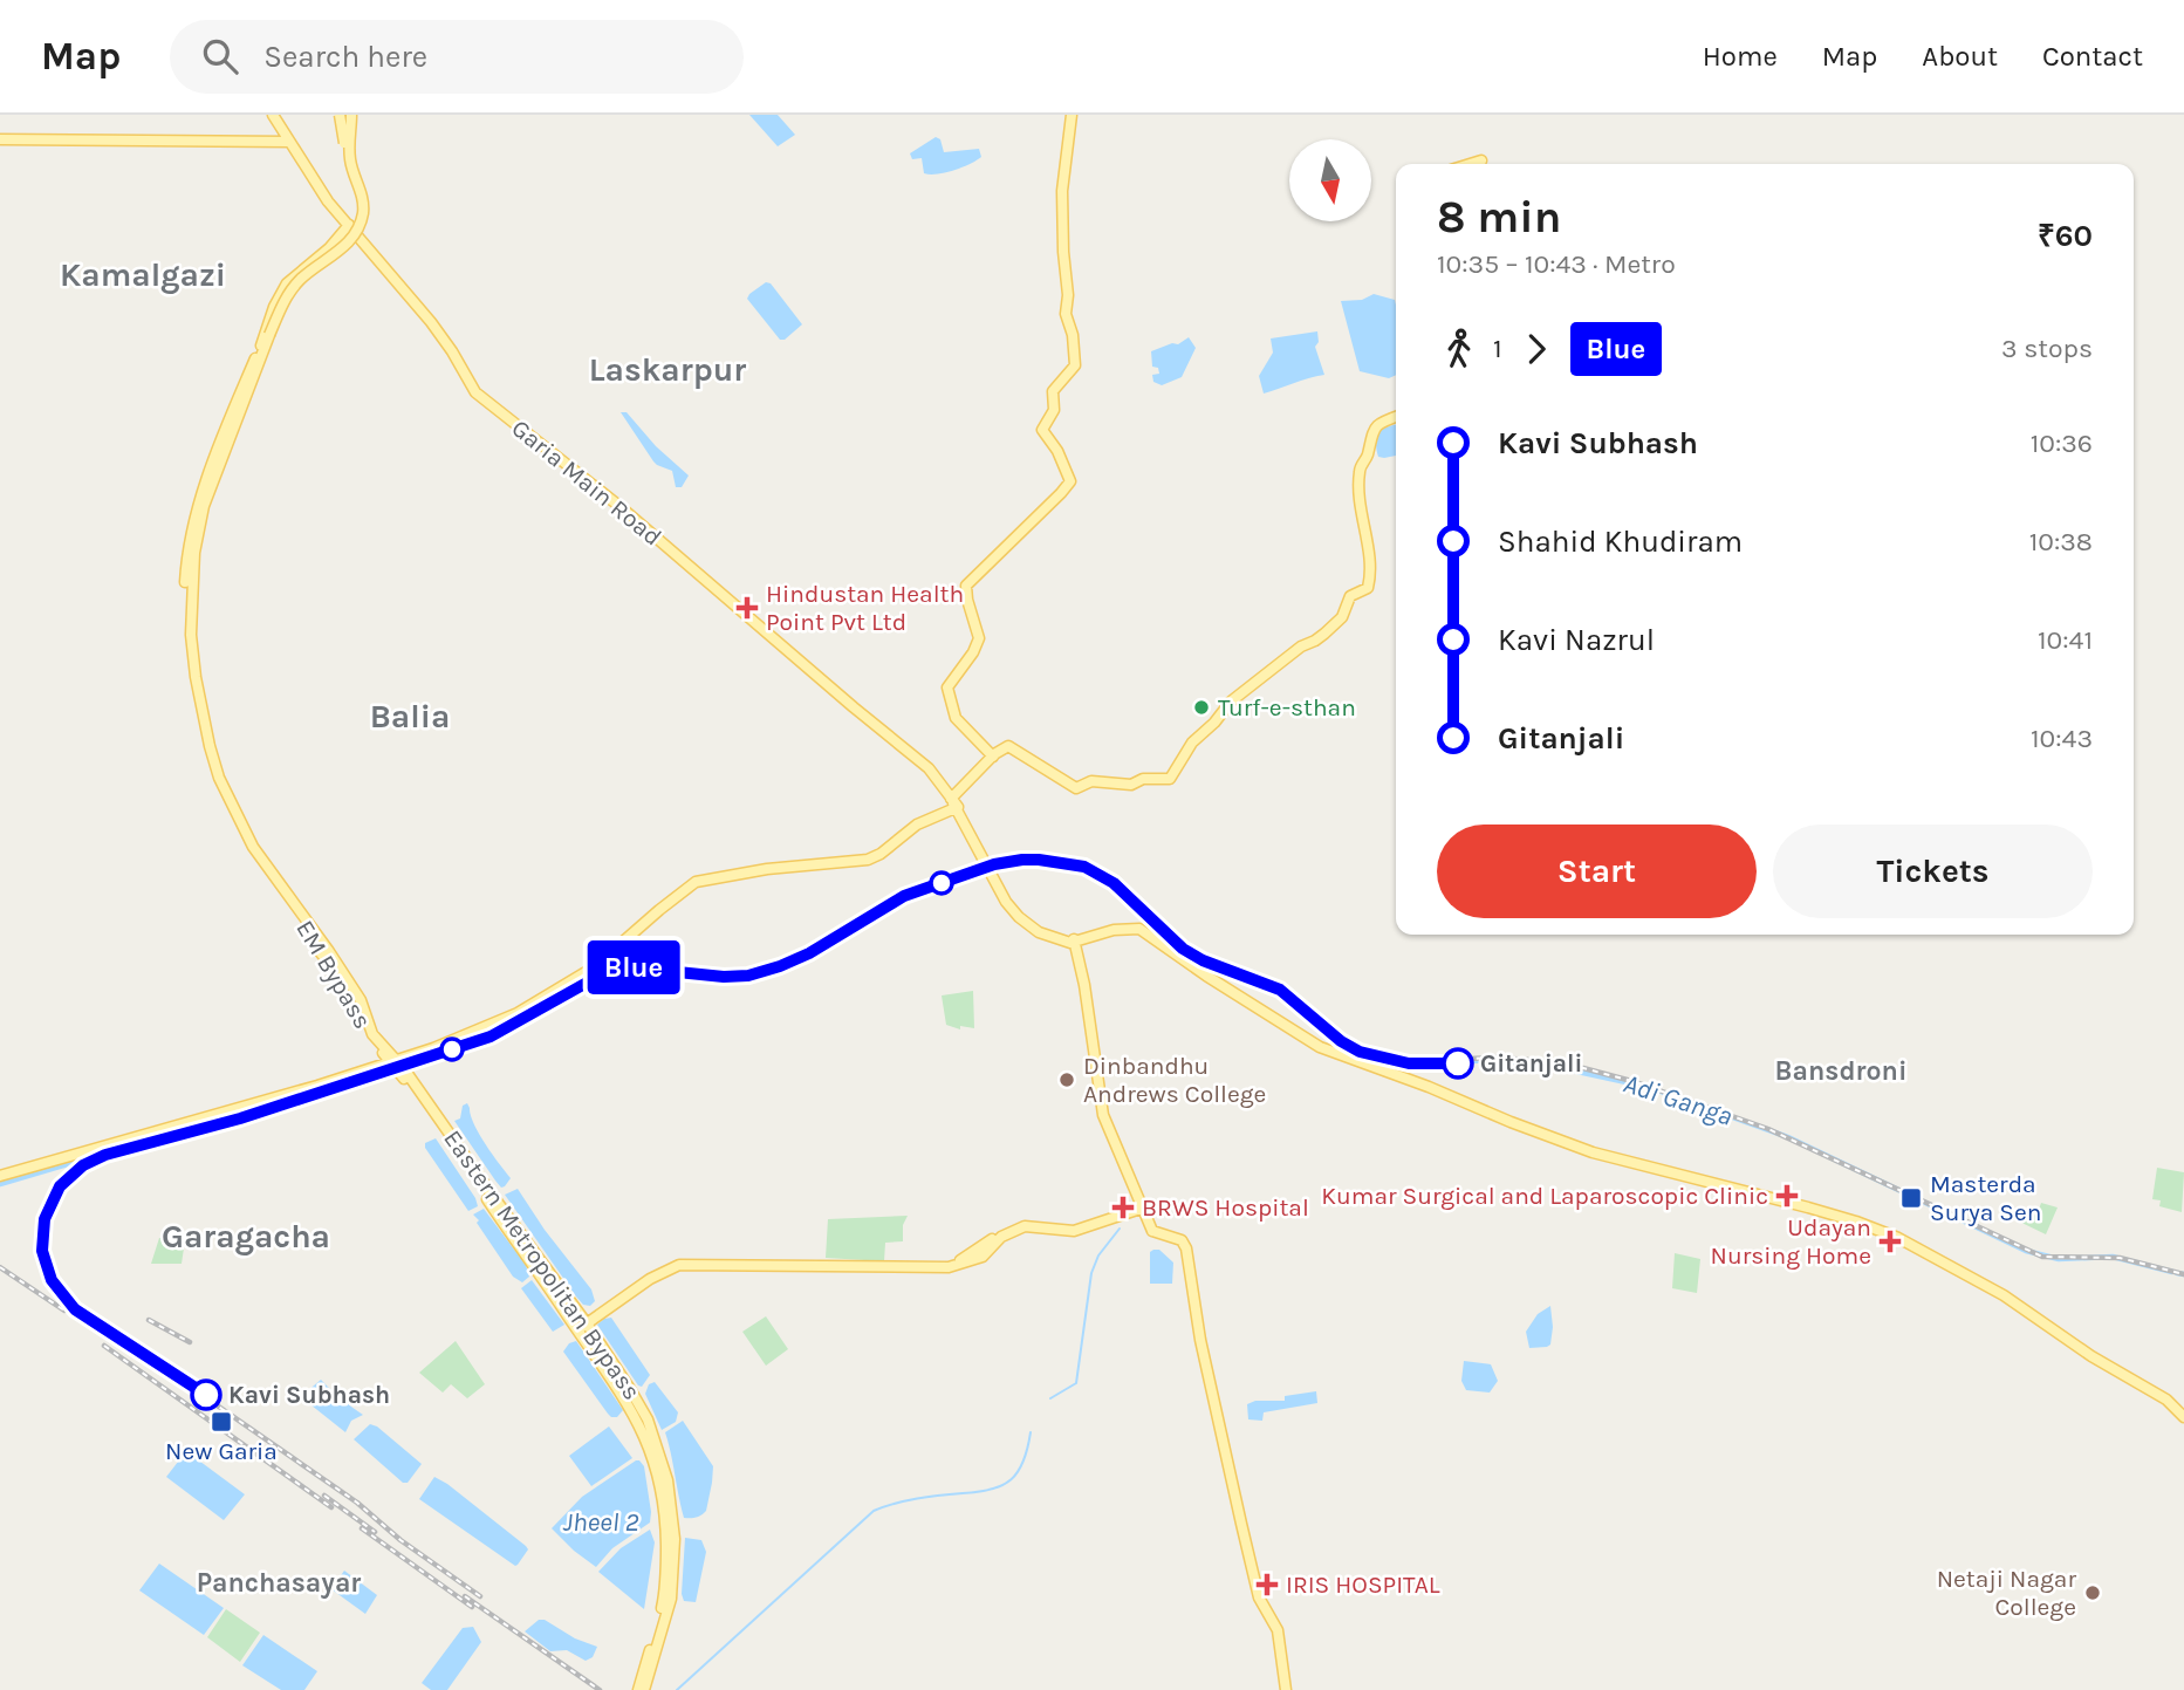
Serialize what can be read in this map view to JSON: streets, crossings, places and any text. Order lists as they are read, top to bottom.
{
  "streets": {
    "main road": ["Garia Main Road", "Eastern Metropolitan Bypass"]
  },
  "districts": [
    "Kamalgazi",
    "Laskarpur",
    "Balia",
    "Bansdroni",
    "Garagacha",
    "Panchasayar"
  ],
  "water": ["Adi Ganga", "Jheel 2"],
  "places": {
    "health": [
      "Hindustan Health Point Pvt Ltd",
      "Kumar Surgical and Laparoscopic Clinic",
      "BRWS Hospital",
      "Udayan Nursing Home",
      "IRIS HOSPITAL"
    ],
    "other": [
      "Turf-e-sthan",
      "Gitanjali",
      "Dinbandhu Andrews College",
      "Kavi Subhash",
      "Netaji Nagar College"
    ],
    "transit": ["Masterda Surya Sen", "New Garia"]
  },
  "lines": ["metro line Blue"],
  "north": "bottom",
  "page": {
    "header": "Map",
    "search": "Search here",
    "nav": [
      "Home",
      "Map",
      "About",
      "Contact"
    ],
    "on_map": "Blue",
    "heading": ["8 min", "10:35 – 10:43 · Metro", "₹60"],
    "legs": ["1", "Blue", "3 stops"],
    "list": [
      {
        "name": "Kavi Subhash",
        "value": "10:36"
      },
      {
        "name": "Shahid Khudiram",
        "value": "10:38"
      },
      {
        "name": "Kavi Nazrul",
        "value": "10:41"
      },
      {
        "name": "Gitanjali",
        "value": "10:43"
      }
    ],
    "buttons": ["Start", "Tickets"]
  }
}
